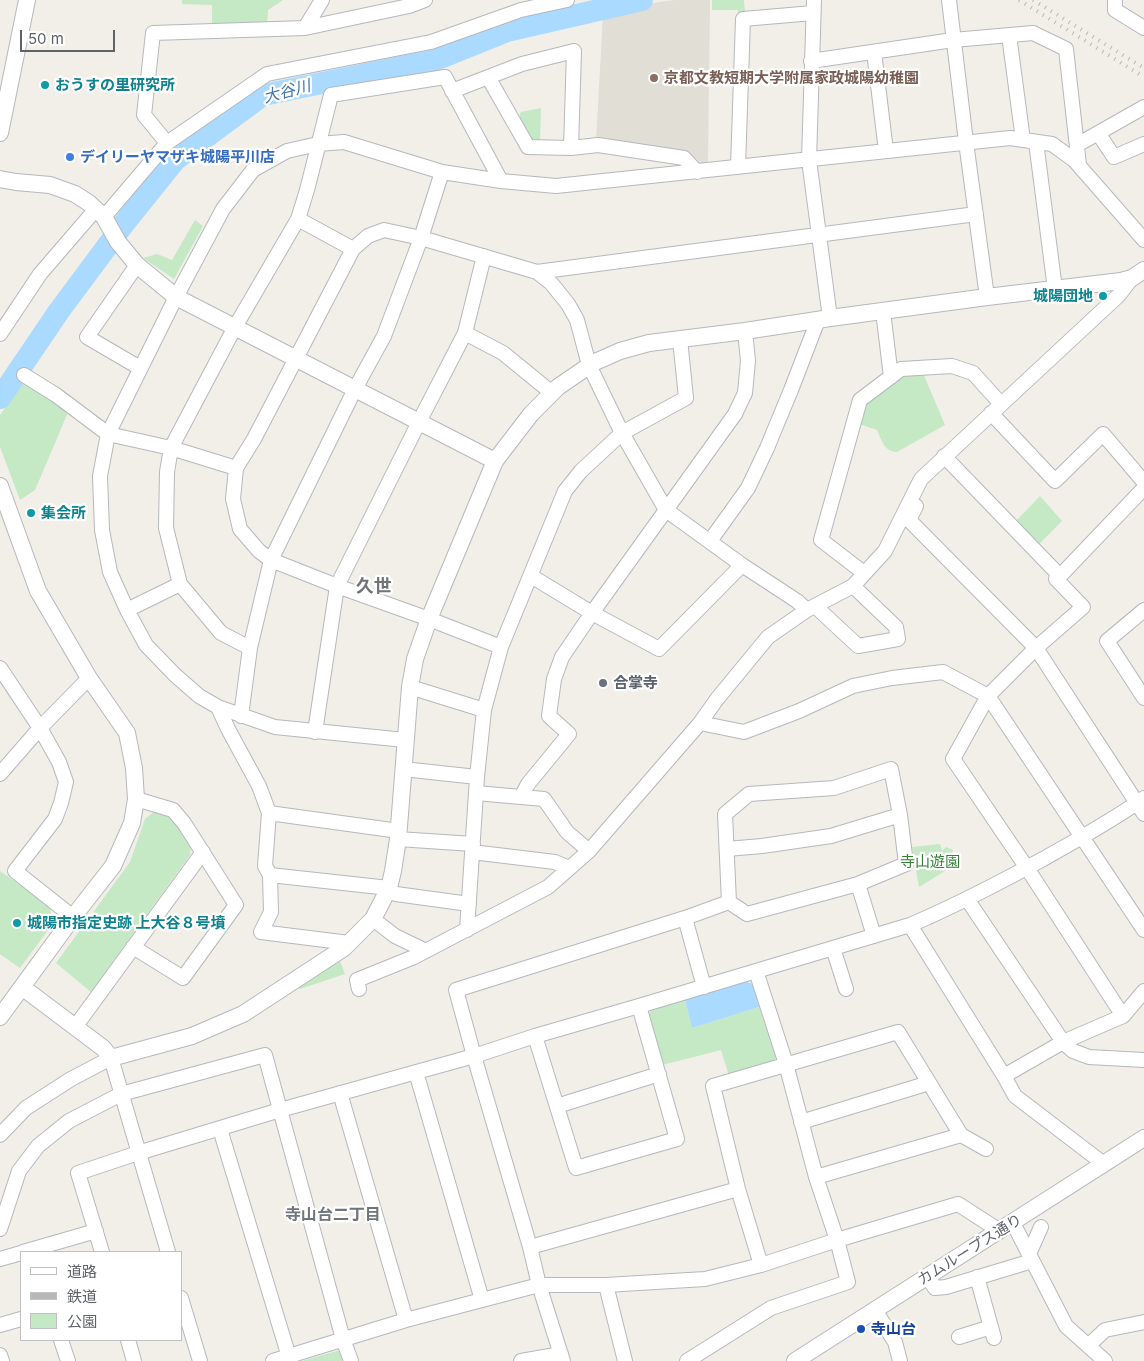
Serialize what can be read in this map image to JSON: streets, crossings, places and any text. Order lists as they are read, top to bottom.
{
  "streets": {
    "street": ["カムループス通り"]
  },
  "districts": ["久世", "寺山台二丁目"],
  "water": ["大谷川"],
  "parks": ["寺山遊園"],
  "places": [
    "京都文教短期大学附属家政城陽幼稚園",
    "おうすの里研究所",
    "デイリーヤマザキ城陽平川店",
    "城陽団地",
    "集会所",
    "合掌寺",
    "城陽市指定史跡 上大谷８号墳",
    "寺山台"
  ],
  "legend": ["道路", "鉄道", "公園"],
  "scale_bar": "50 m"
}
